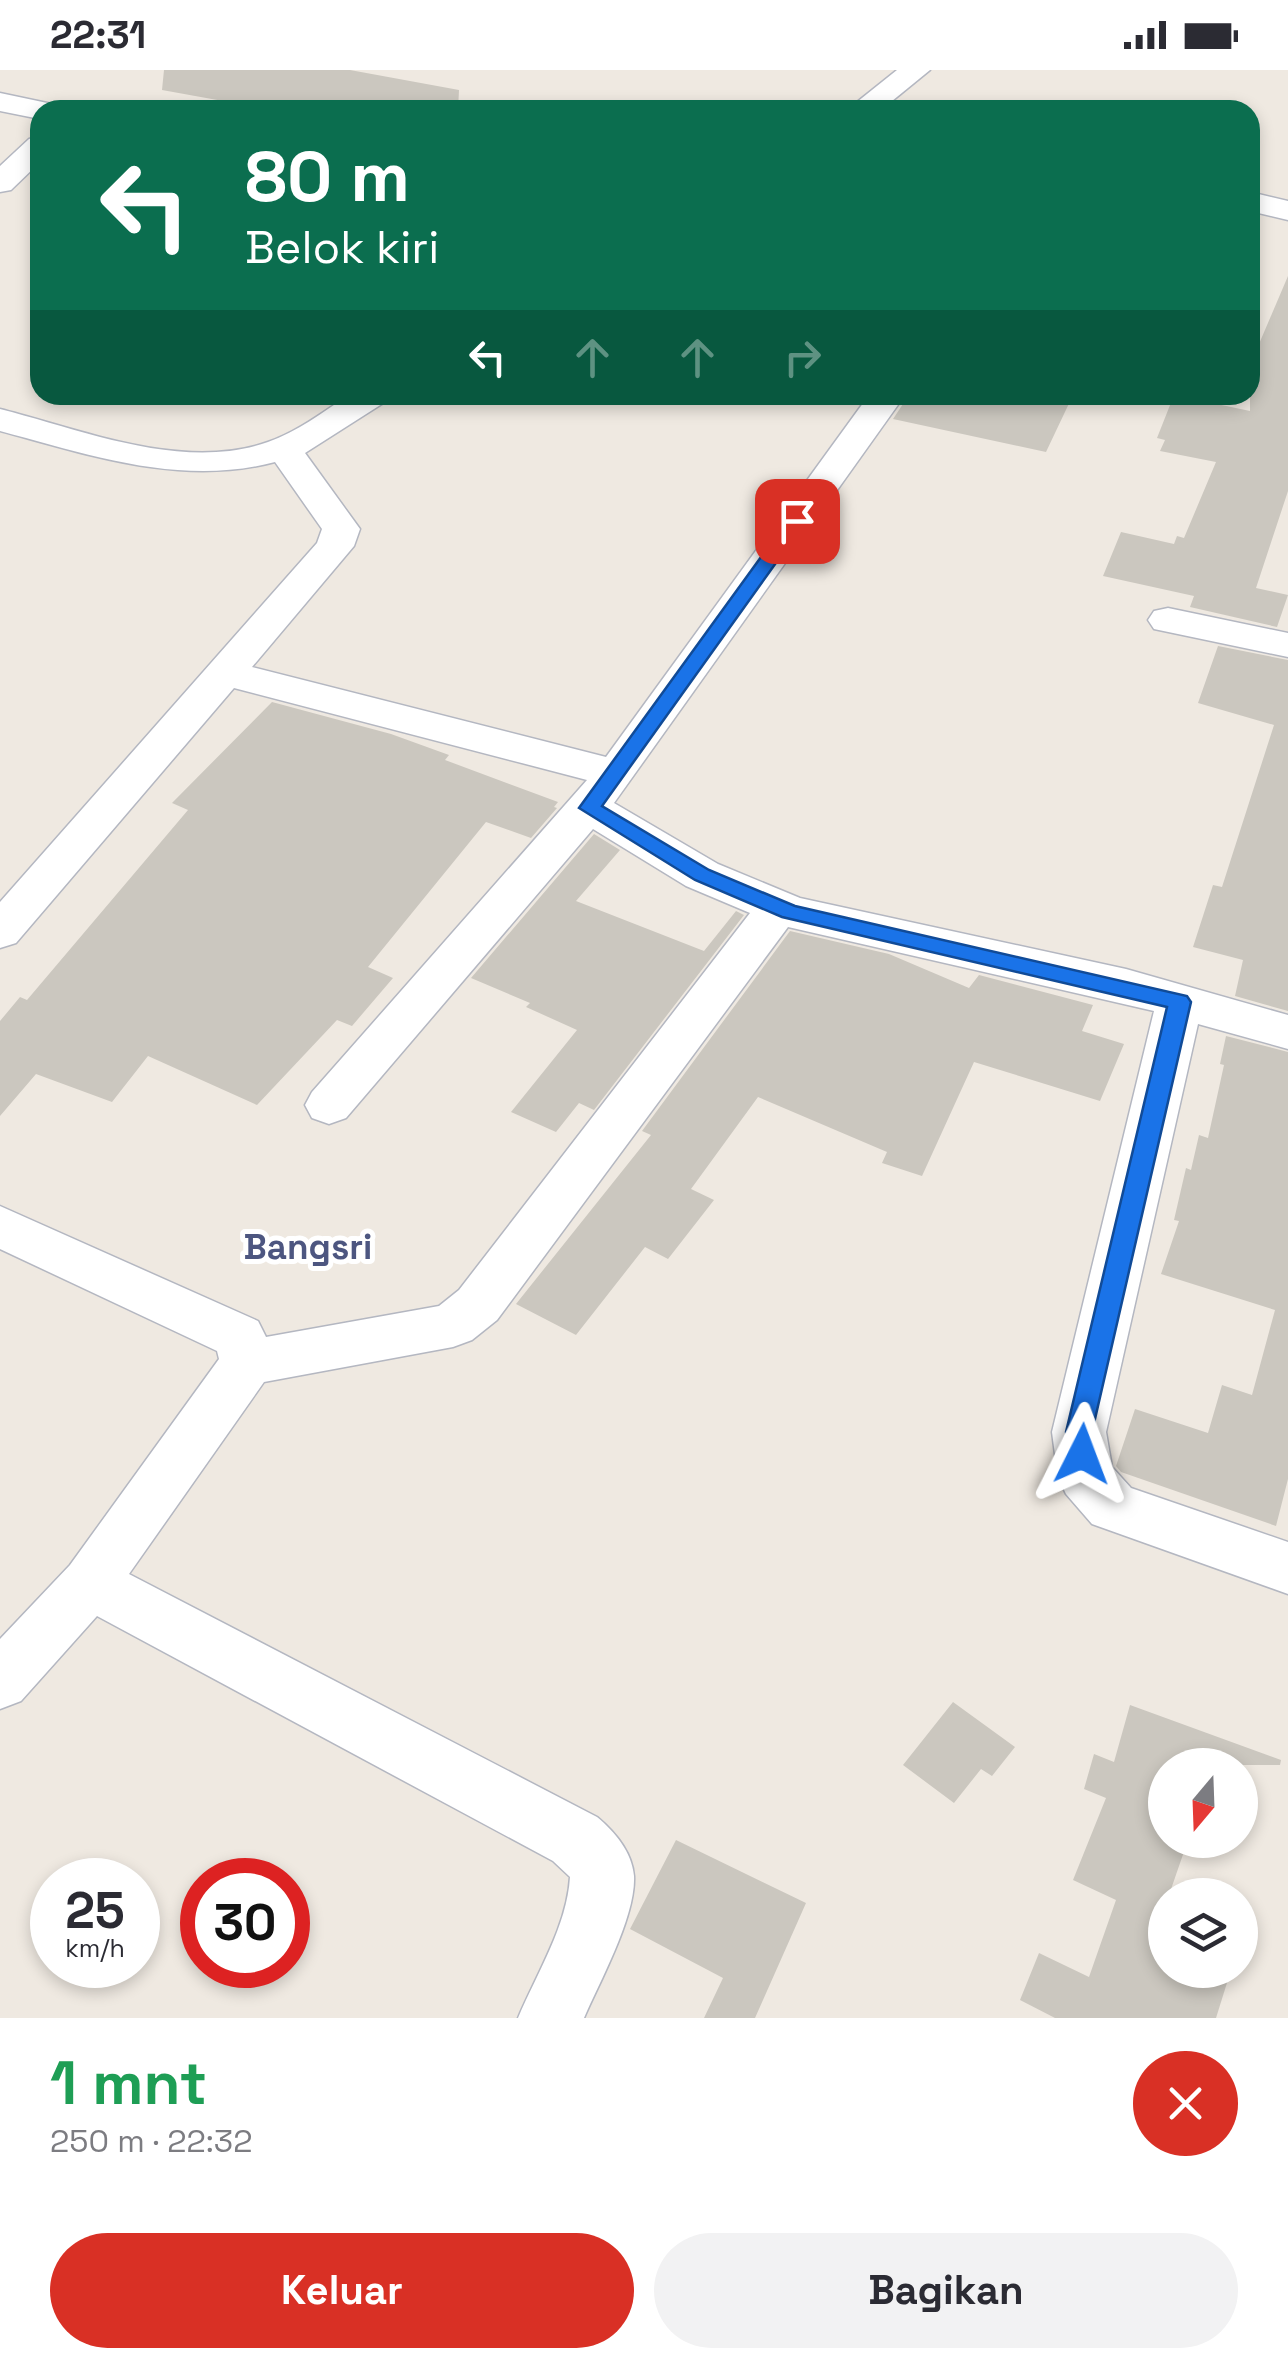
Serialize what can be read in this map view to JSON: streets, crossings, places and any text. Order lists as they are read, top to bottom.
{
  "districts": ["Bangsri"],
  "north": "bottom",
  "page": {
    "status": "22:31",
    "turn": ["80 m", "Belok kiri"],
    "speed": "25 km/h",
    "limit": "30",
    "heading": ["1 mnt", "250 m · 22:32"],
    "buttons": ["Keluar", "Bagikan"]
  }
}
